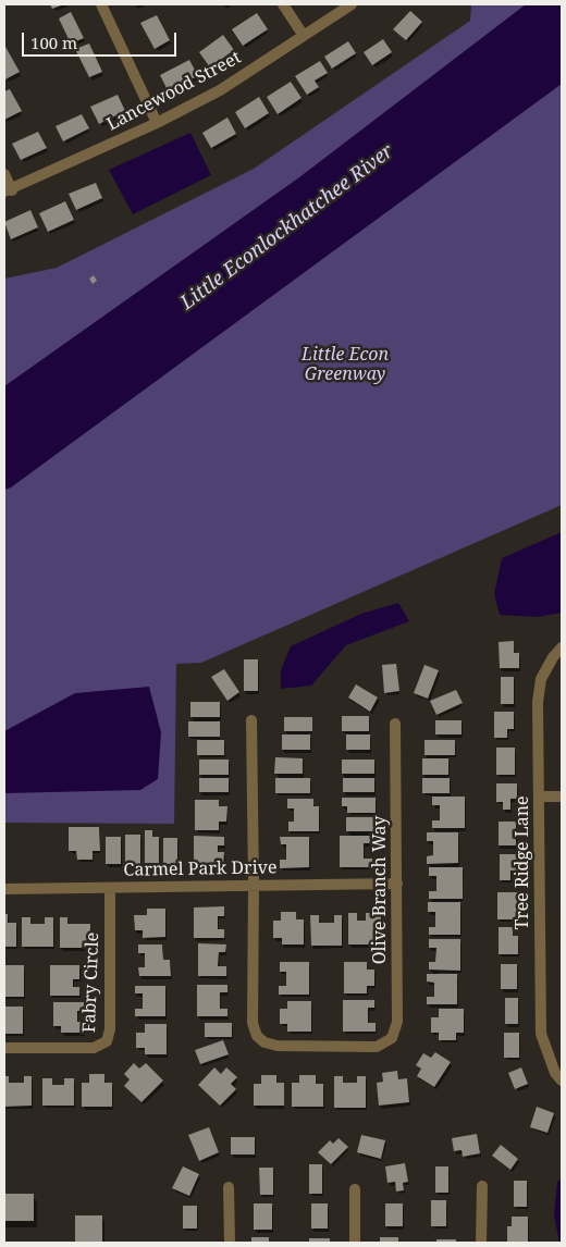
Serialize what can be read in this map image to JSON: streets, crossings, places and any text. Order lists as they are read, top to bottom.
{
  "streets": {
    "street": [
      "Lancewood Street",
      "Tree Ridge Lane",
      "Carmel Park Drive",
      "Olive Branch Way",
      "Fabry Circle"
    ]
  },
  "crossings": [
    ["Carmel Park Drive", "Olive Branch Way"],
    ["Carmel Park Drive", "Fabry Circle"]
  ],
  "water": ["Little Econlockhatchee River"],
  "parks": ["Little Econ Greenway"],
  "scale_bar": "100 m"
}
